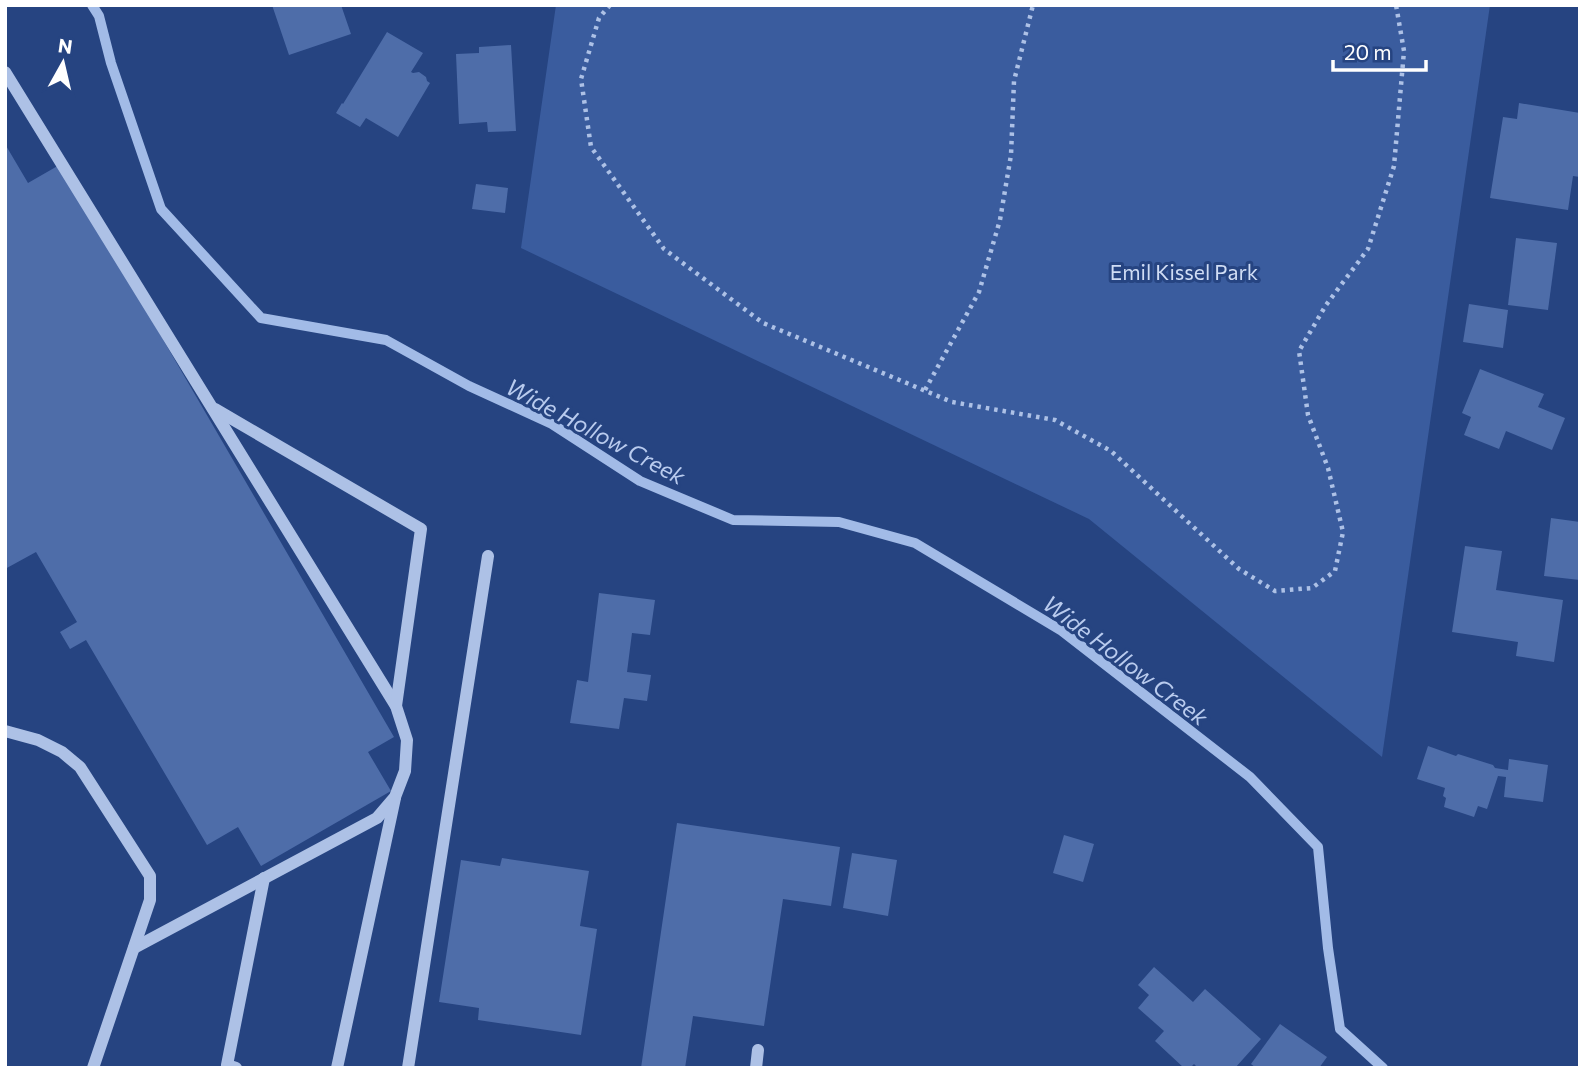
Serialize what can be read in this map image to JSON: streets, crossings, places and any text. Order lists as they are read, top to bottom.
{
  "water": ["Wide Hollow Creek"],
  "parks": ["Emil Kissel Park"],
  "scale_bar": "20 m",
  "north": "top"
}
